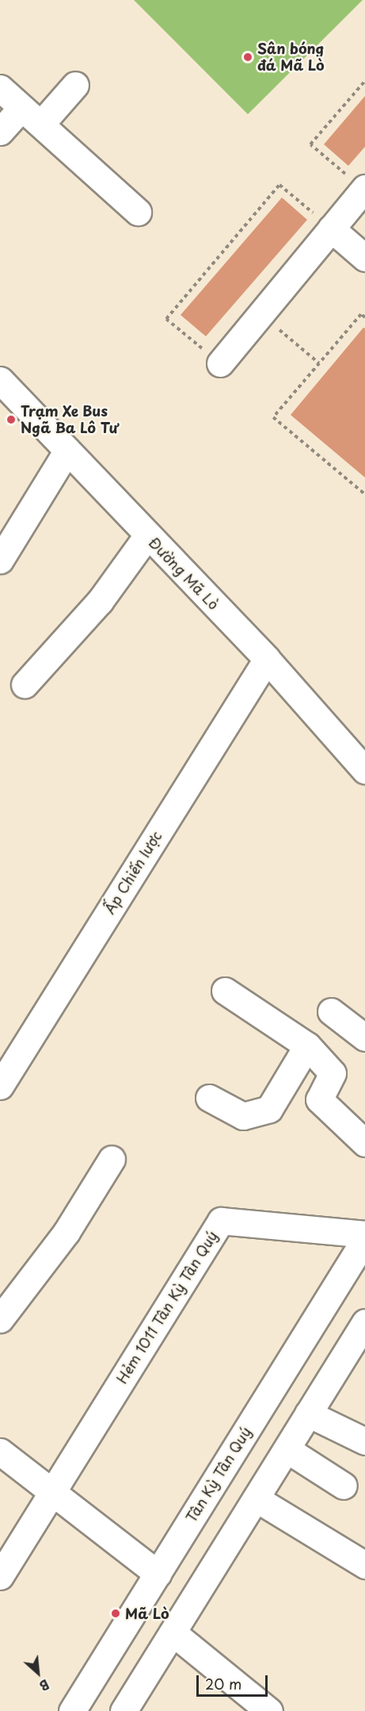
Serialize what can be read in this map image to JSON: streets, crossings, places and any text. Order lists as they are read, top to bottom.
{
  "streets": {
    "main road": [
      "Đường Mã Lò",
      "Ấp Chiến lược",
      "Hẻm 1011 Tân Kỳ Tân Quý",
      "Tân Kỳ Tân Quý"
    ]
  },
  "crossings": [
    ["Đường Mã Lò", "Ấp Chiến lược"]
  ],
  "places": ["Sân bóng đá Mã Lò", "Trạm Xe Bus Ngã Ba Lô Tư", "Mã Lò"],
  "scale_bar": "20 m",
  "north": "bottom right"
}
